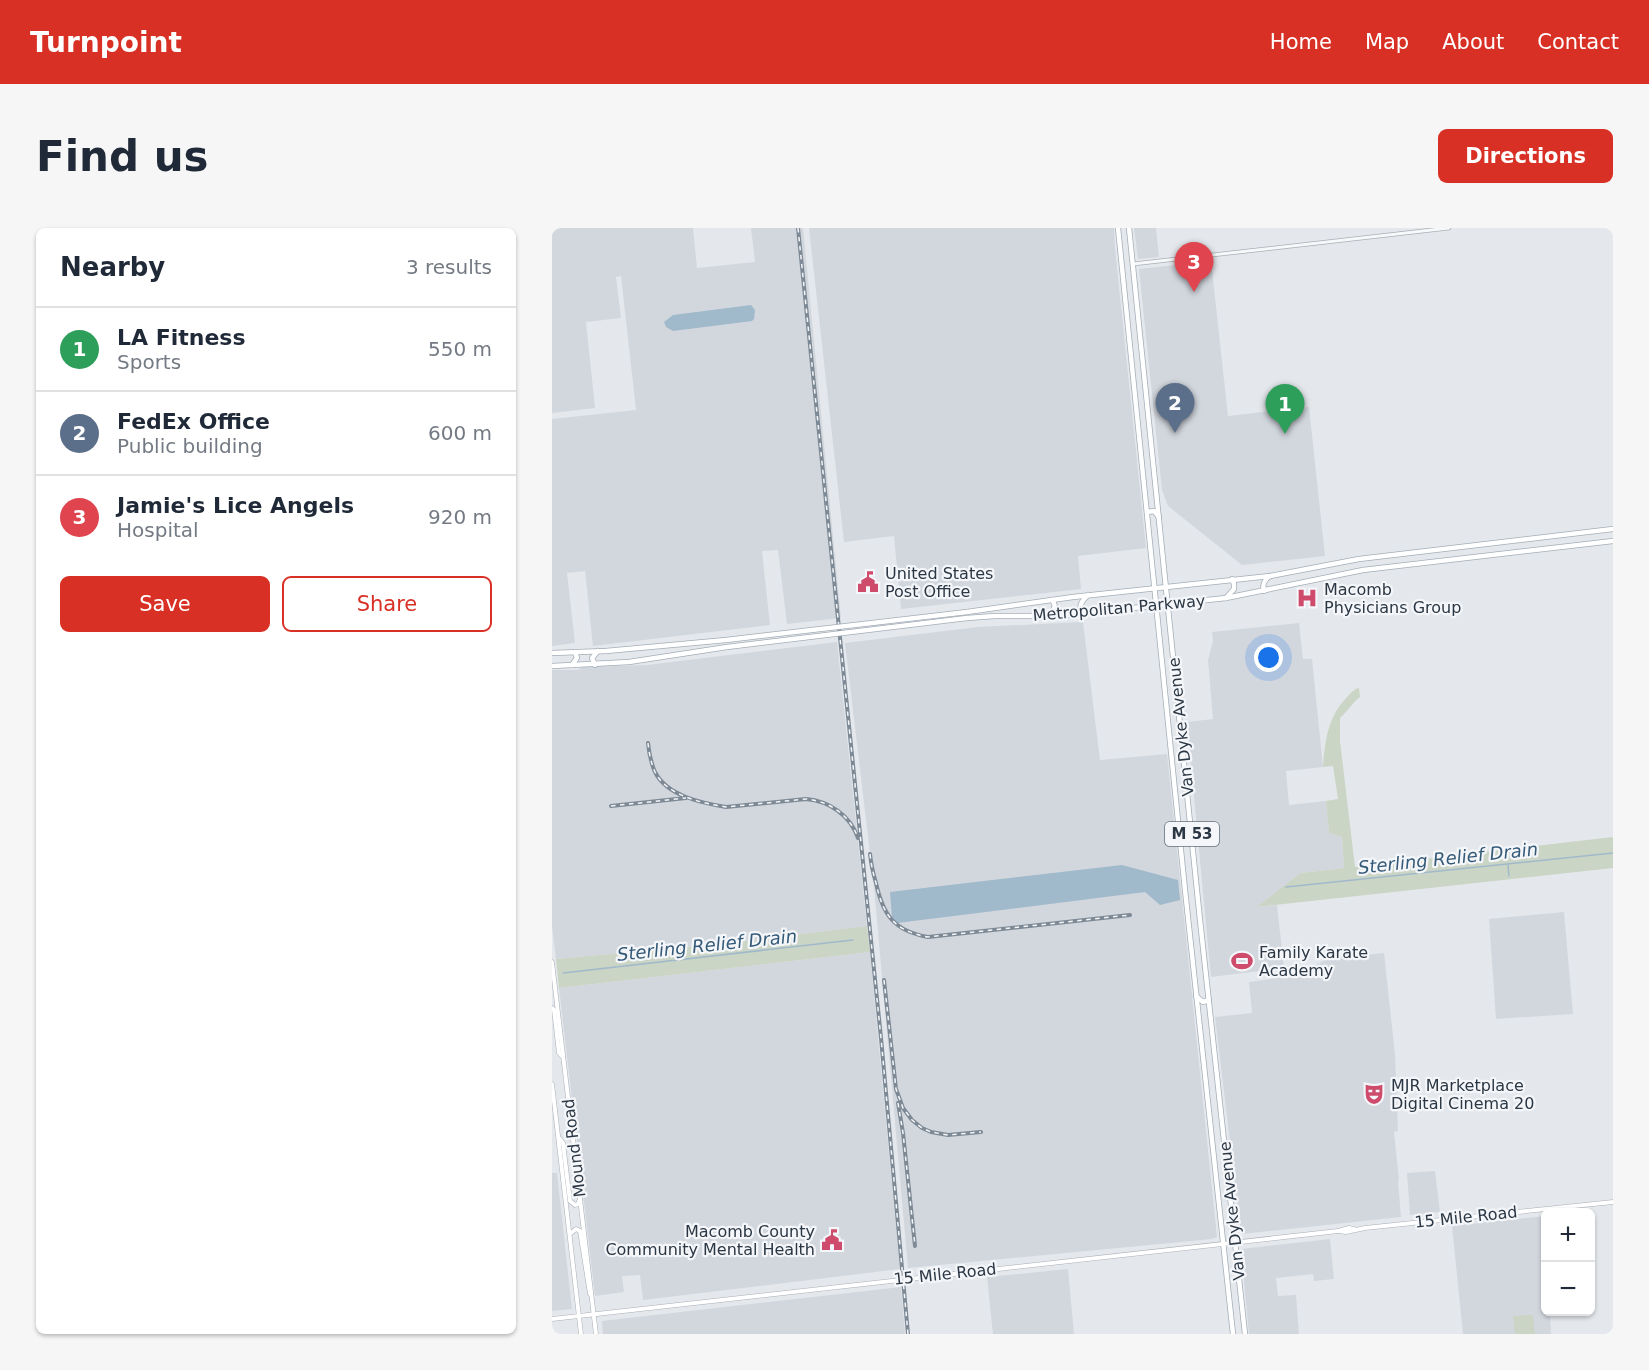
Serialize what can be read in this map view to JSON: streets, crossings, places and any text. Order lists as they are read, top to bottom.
{
  "streets": {
    "main road": [
      "Metropolitan Parkway",
      "Van Dyke Avenue",
      "M 53",
      "Mound Road",
      "15 Mile Road"
    ]
  },
  "crossings": [
    ["Metropolitan Parkway", "Van Dyke Avenue"],
    ["Van Dyke Avenue", "15 Mile Road"],
    ["Mound Road", "15 Mile Road"]
  ],
  "water": ["Sterling Relief Drain"],
  "places": {
    "public building": ["United States Post Office", "Macomb County Community Mental Health"],
    "hospital": ["Macomb Physicians Group"],
    "sports": ["Family Karate Academy"],
    "theatre": ["MJR Marketplace Digital Cinema 20"]
  },
  "page": {
    "header": "Turnpoint",
    "nav": [
      "Home",
      "Map",
      "About",
      "Contact"
    ],
    "buttons": [
      "Directions",
      ["Save", "Share"]
    ],
    "title": "Find us",
    "heading": ["Nearby", "3 results"],
    "pins": ["3", "2", "1"],
    "list": [
      {
        "mark": "1",
        "name": "LA Fitness",
        "note": "Sports",
        "value": "550 m"
      },
      {
        "mark": "2",
        "name": "FedEx Office",
        "note": "Public building",
        "value": "600 m"
      },
      {
        "mark": "3",
        "name": "Jamie's Lice Angels",
        "note": "Hospital",
        "value": "920 m"
      }
    ],
    "map_buttons": ["+", "−"]
  }
}
